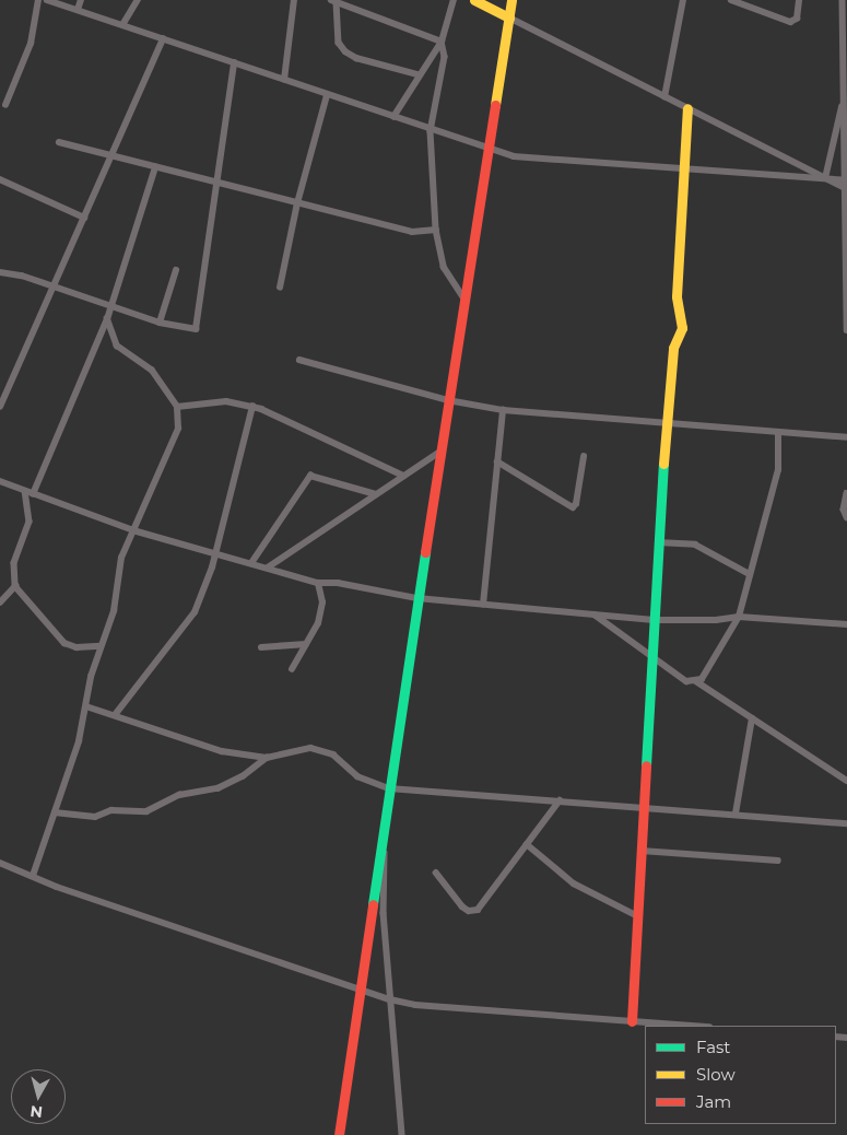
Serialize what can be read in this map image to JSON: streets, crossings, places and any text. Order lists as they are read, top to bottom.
{
  "legend": ["Fast", "Slow", "Jam"],
  "north": "bottom"
}
